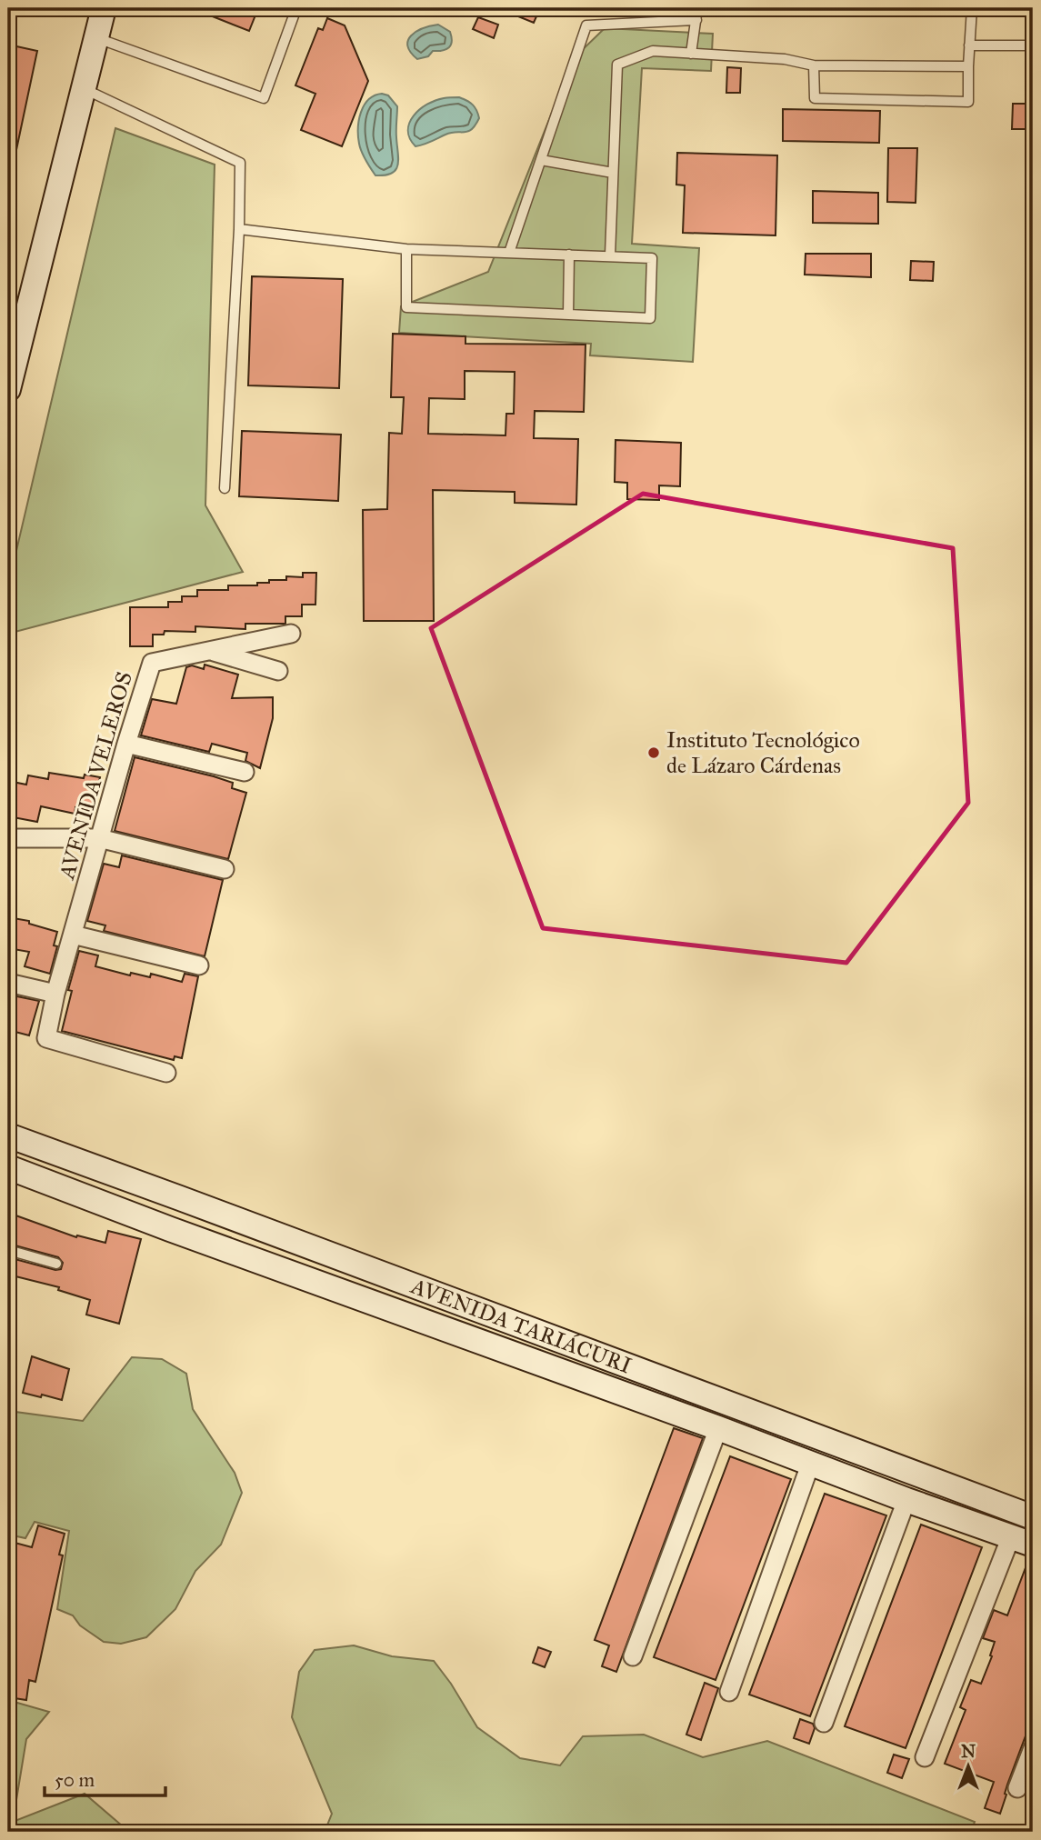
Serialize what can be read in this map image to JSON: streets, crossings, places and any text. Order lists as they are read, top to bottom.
{
  "streets": {
    "street": ["AVENIDA VELEROS", "AVENIDA TARIÁCURI"]
  },
  "places": ["Instituto Tecnológico de Lázaro Cárdenas"],
  "scale_bar": "50 m",
  "north": "top"
}
